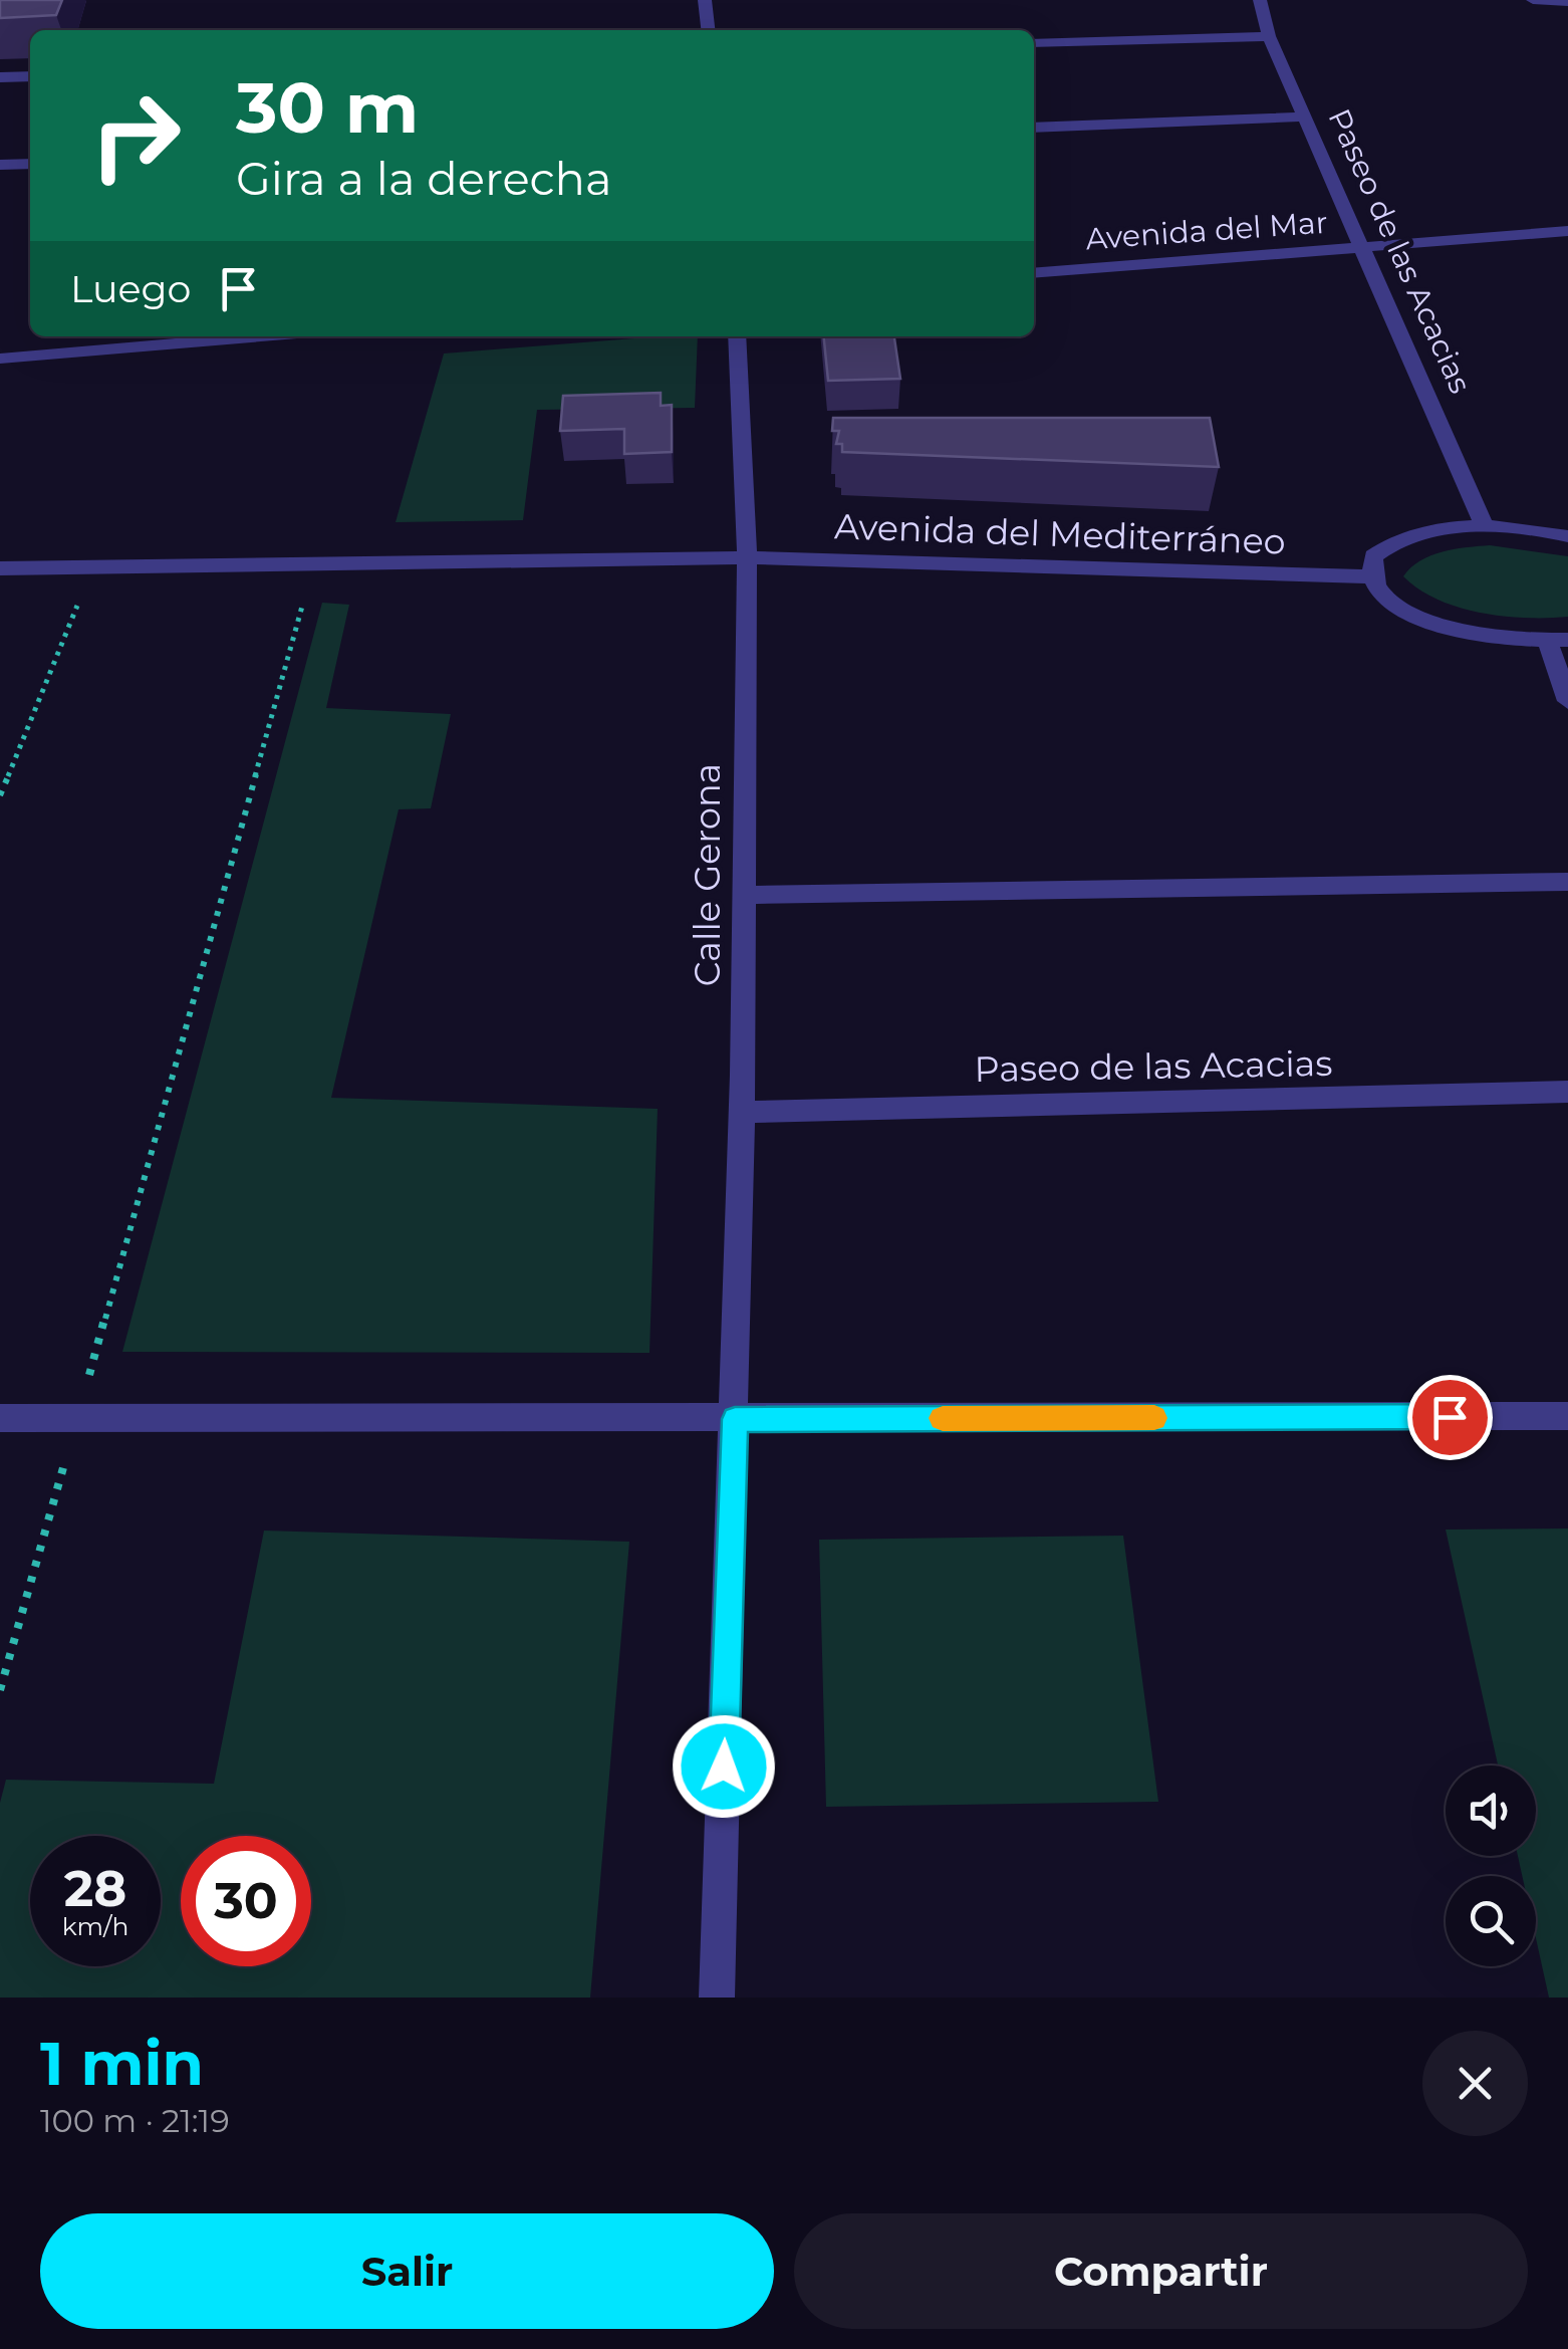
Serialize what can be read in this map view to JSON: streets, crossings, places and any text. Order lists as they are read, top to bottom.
{
  "streets": {
    "street": [
      "Avenida del Mar",
      "Paseo de las Acacias",
      "Avenida del Mediterráneo",
      "Calle Gerona"
    ]
  },
  "crossings": [
    ["Avenida del Mar", "Paseo de las Acacias"],
    ["Paseo de las Acacias", "Calle Gerona"],
    ["Avenida del Mediterráneo", "Calle Gerona"]
  ],
  "page": {
    "turn": ["30 m", "Gira a la derecha"],
    "then": "Luego",
    "speed": "28 km/h",
    "limit": "30",
    "heading": ["1 min", "100 m · 21:19"],
    "buttons": ["Salir", "Compartir"]
  }
}
